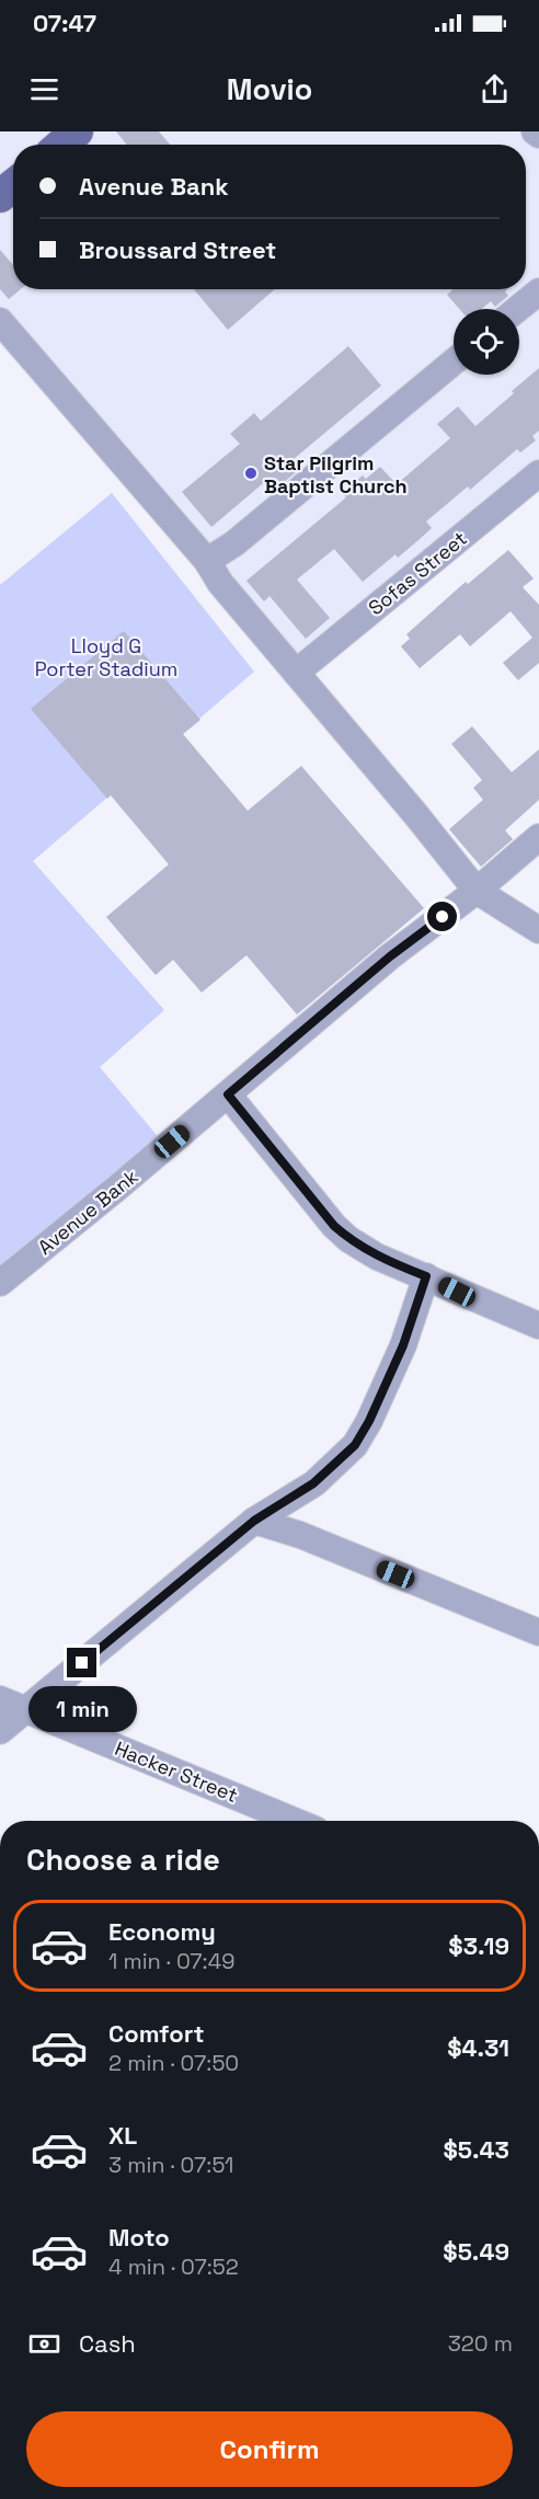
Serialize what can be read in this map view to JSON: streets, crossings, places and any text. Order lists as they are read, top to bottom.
{
  "streets": {
    "street": ["Sofas Street", "Avenue Bank", "Hacker Street"]
  },
  "parks": ["Lloyd G Porter Stadium"],
  "places": ["Star Pilgrim Baptist Church"],
  "page": {
    "status": "07:47",
    "header": "Movio",
    "banner": ["Avenue Bank", "Broussard Street"],
    "bubble": "1 min",
    "heading": "Choose a ride",
    "list": [
      {
        "name": "Economy",
        "note": "1 min · 07:49",
        "value": "$3.19"
      },
      {
        "name": "Comfort",
        "note": "2 min · 07:50",
        "value": "$4.31"
      },
      {
        "name": "XL",
        "note": "3 min · 07:51",
        "value": "$5.43"
      },
      {
        "name": "Moto",
        "note": "4 min · 07:52",
        "value": "$5.49"
      }
    ],
    "pay": ["Cash", "320 m"],
    "buttons": "Confirm"
  }
}
